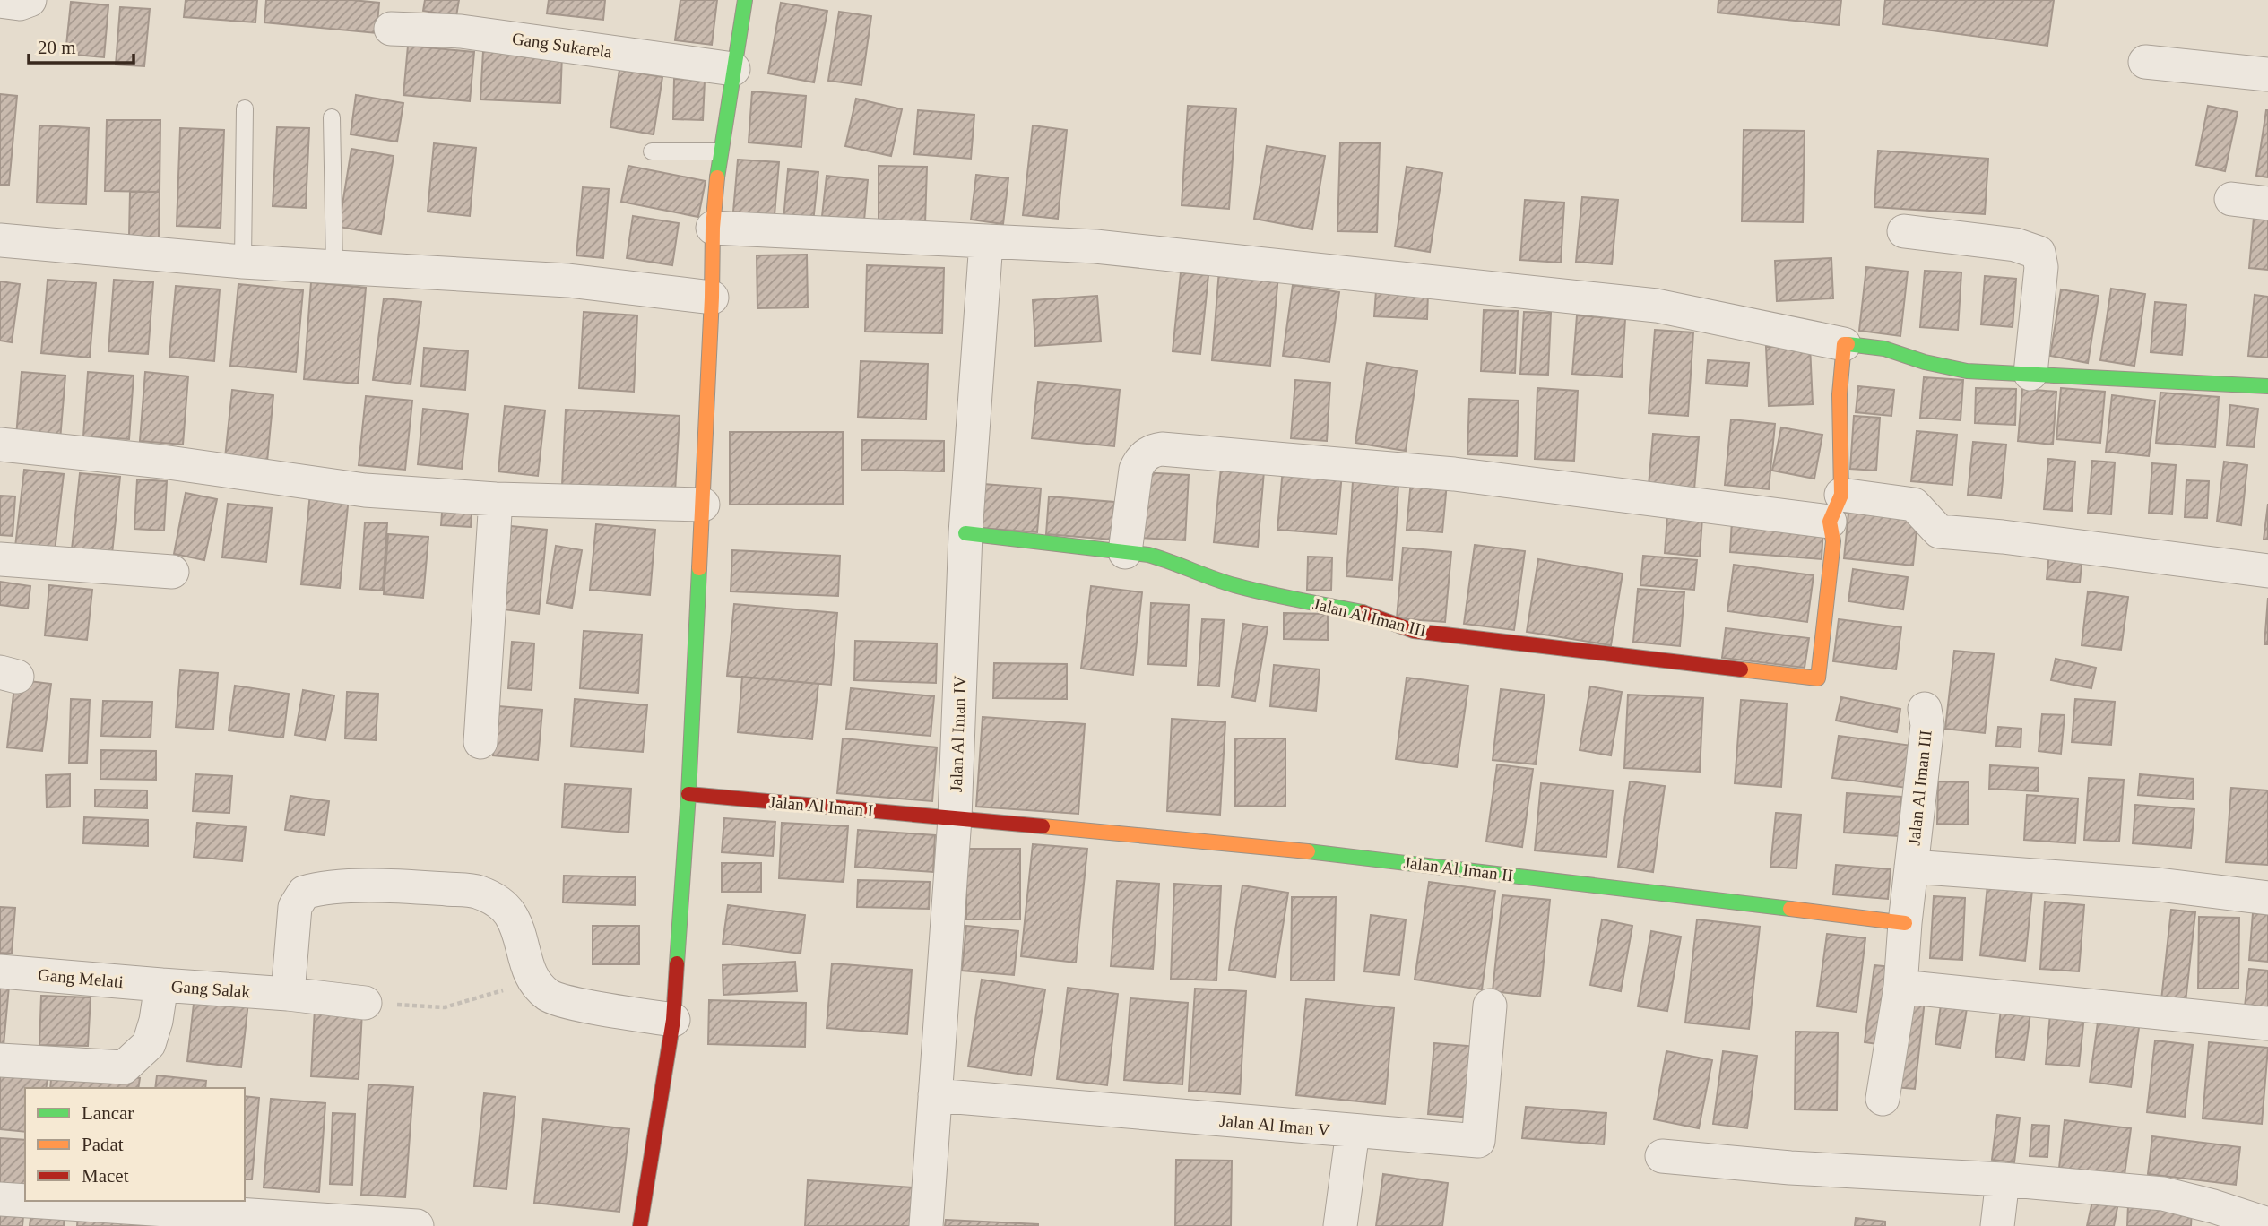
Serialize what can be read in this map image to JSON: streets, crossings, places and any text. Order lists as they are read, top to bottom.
{
  "streets": {
    "street": [
      "Gang Sukarela",
      "Jalan Al Iman III",
      "Jalan Al Iman IV",
      "Jalan Al Iman I",
      "Jalan Al Iman II",
      "Gang Melati",
      "Gang Salak",
      "Jalan Al Iman V"
    ]
  },
  "crossings": [
    ["Jalan Al Iman III", "Jalan Al Iman IV"],
    ["Jalan Al Iman IV", "Jalan Al Iman I"],
    ["Jalan Al Iman IV", "Jalan Al Iman II"],
    ["Jalan Al Iman IV", "Jalan Al Iman V"],
    ["Jalan Al Iman I", "Jalan Al Iman II"],
    ["Gang Melati", "Gang Salak"]
  ],
  "legend": ["Lancar", "Padat", "Macet"],
  "scale_bar": "20 m"
}
